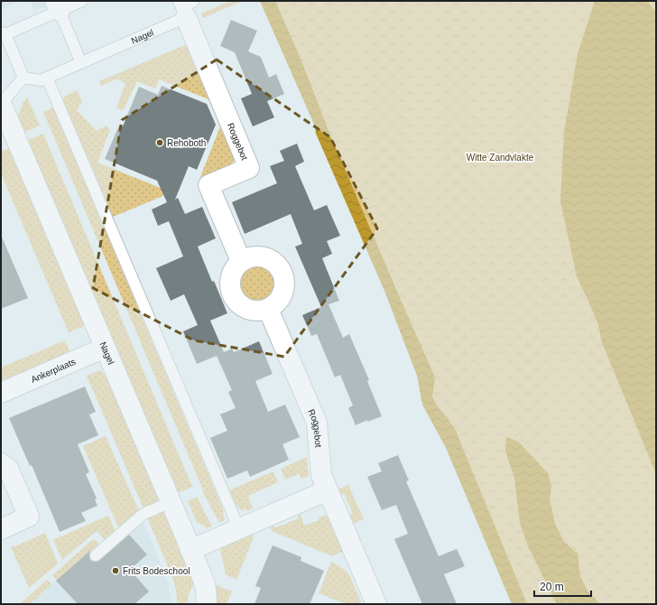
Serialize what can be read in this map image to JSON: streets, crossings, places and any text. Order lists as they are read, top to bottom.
{
  "streets": {
    "street": ["Nagel", "Roggebot", "Ankerplaats"]
  },
  "crossings": [
    ["Nagel", "Roggebot"],
    ["Nagel", "Ankerplaats"]
  ],
  "parks": ["Witte Zandvlakte"],
  "places": ["Rehoboth", "Frits Bodeschool"],
  "scale_bar": "20 m"
}
